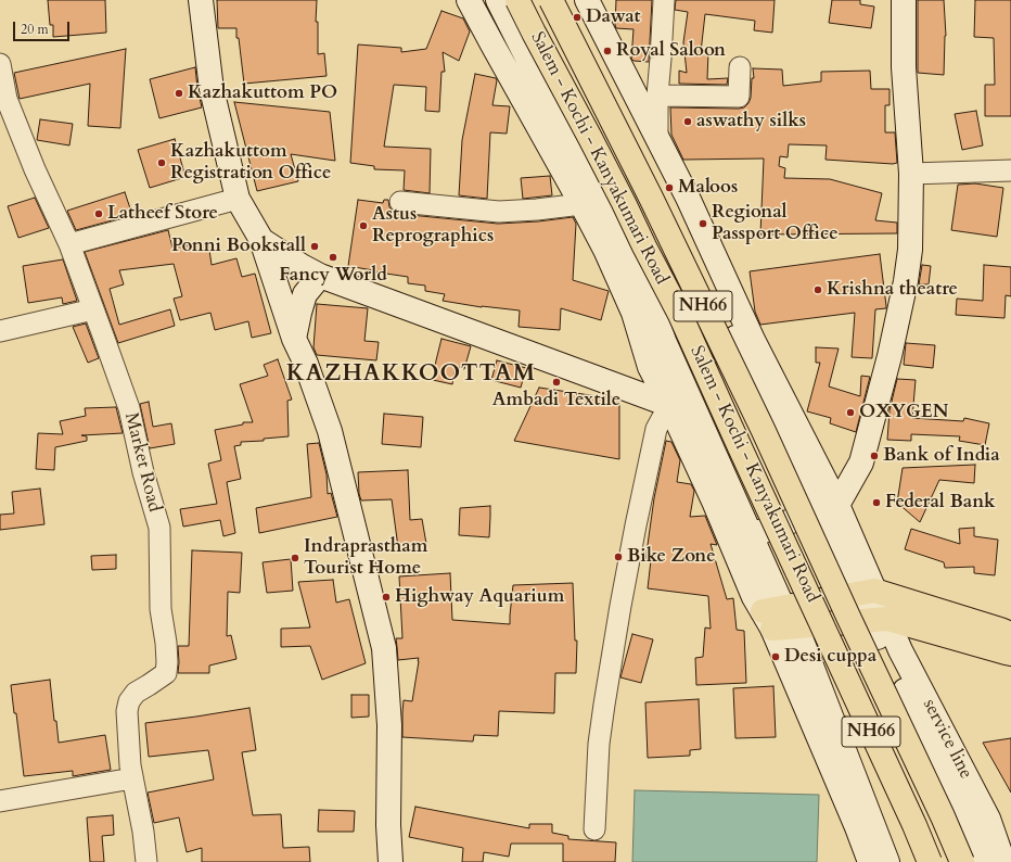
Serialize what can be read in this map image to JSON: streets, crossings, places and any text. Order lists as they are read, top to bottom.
{
  "streets": {
    "main road": ["Salem - Kochi - Kanyakumari Road", "NH66", "service line"],
    "street": ["Market Road"]
  },
  "districts": ["KAZHAKKOOTTAM"],
  "places": [
    "Dawat",
    "Royal Saloon",
    "Kazhakuttom PO",
    "aswathy silks",
    "Kazhakuttom Registration Office",
    "Maloos",
    "Latheef Store",
    "Regional Passport Office",
    "Astus Reprographics",
    "Ponni Bookstall",
    "Fancy World",
    "Krishna theatre",
    "Ambadi Textile",
    "OXYGEN",
    "Bank of India",
    "Federal Bank",
    "Bike Zone",
    "Indraprastham Tourist Home",
    "Highway Aquarium",
    "Desi cuppa"
  ],
  "scale_bar": "20 m"
}
